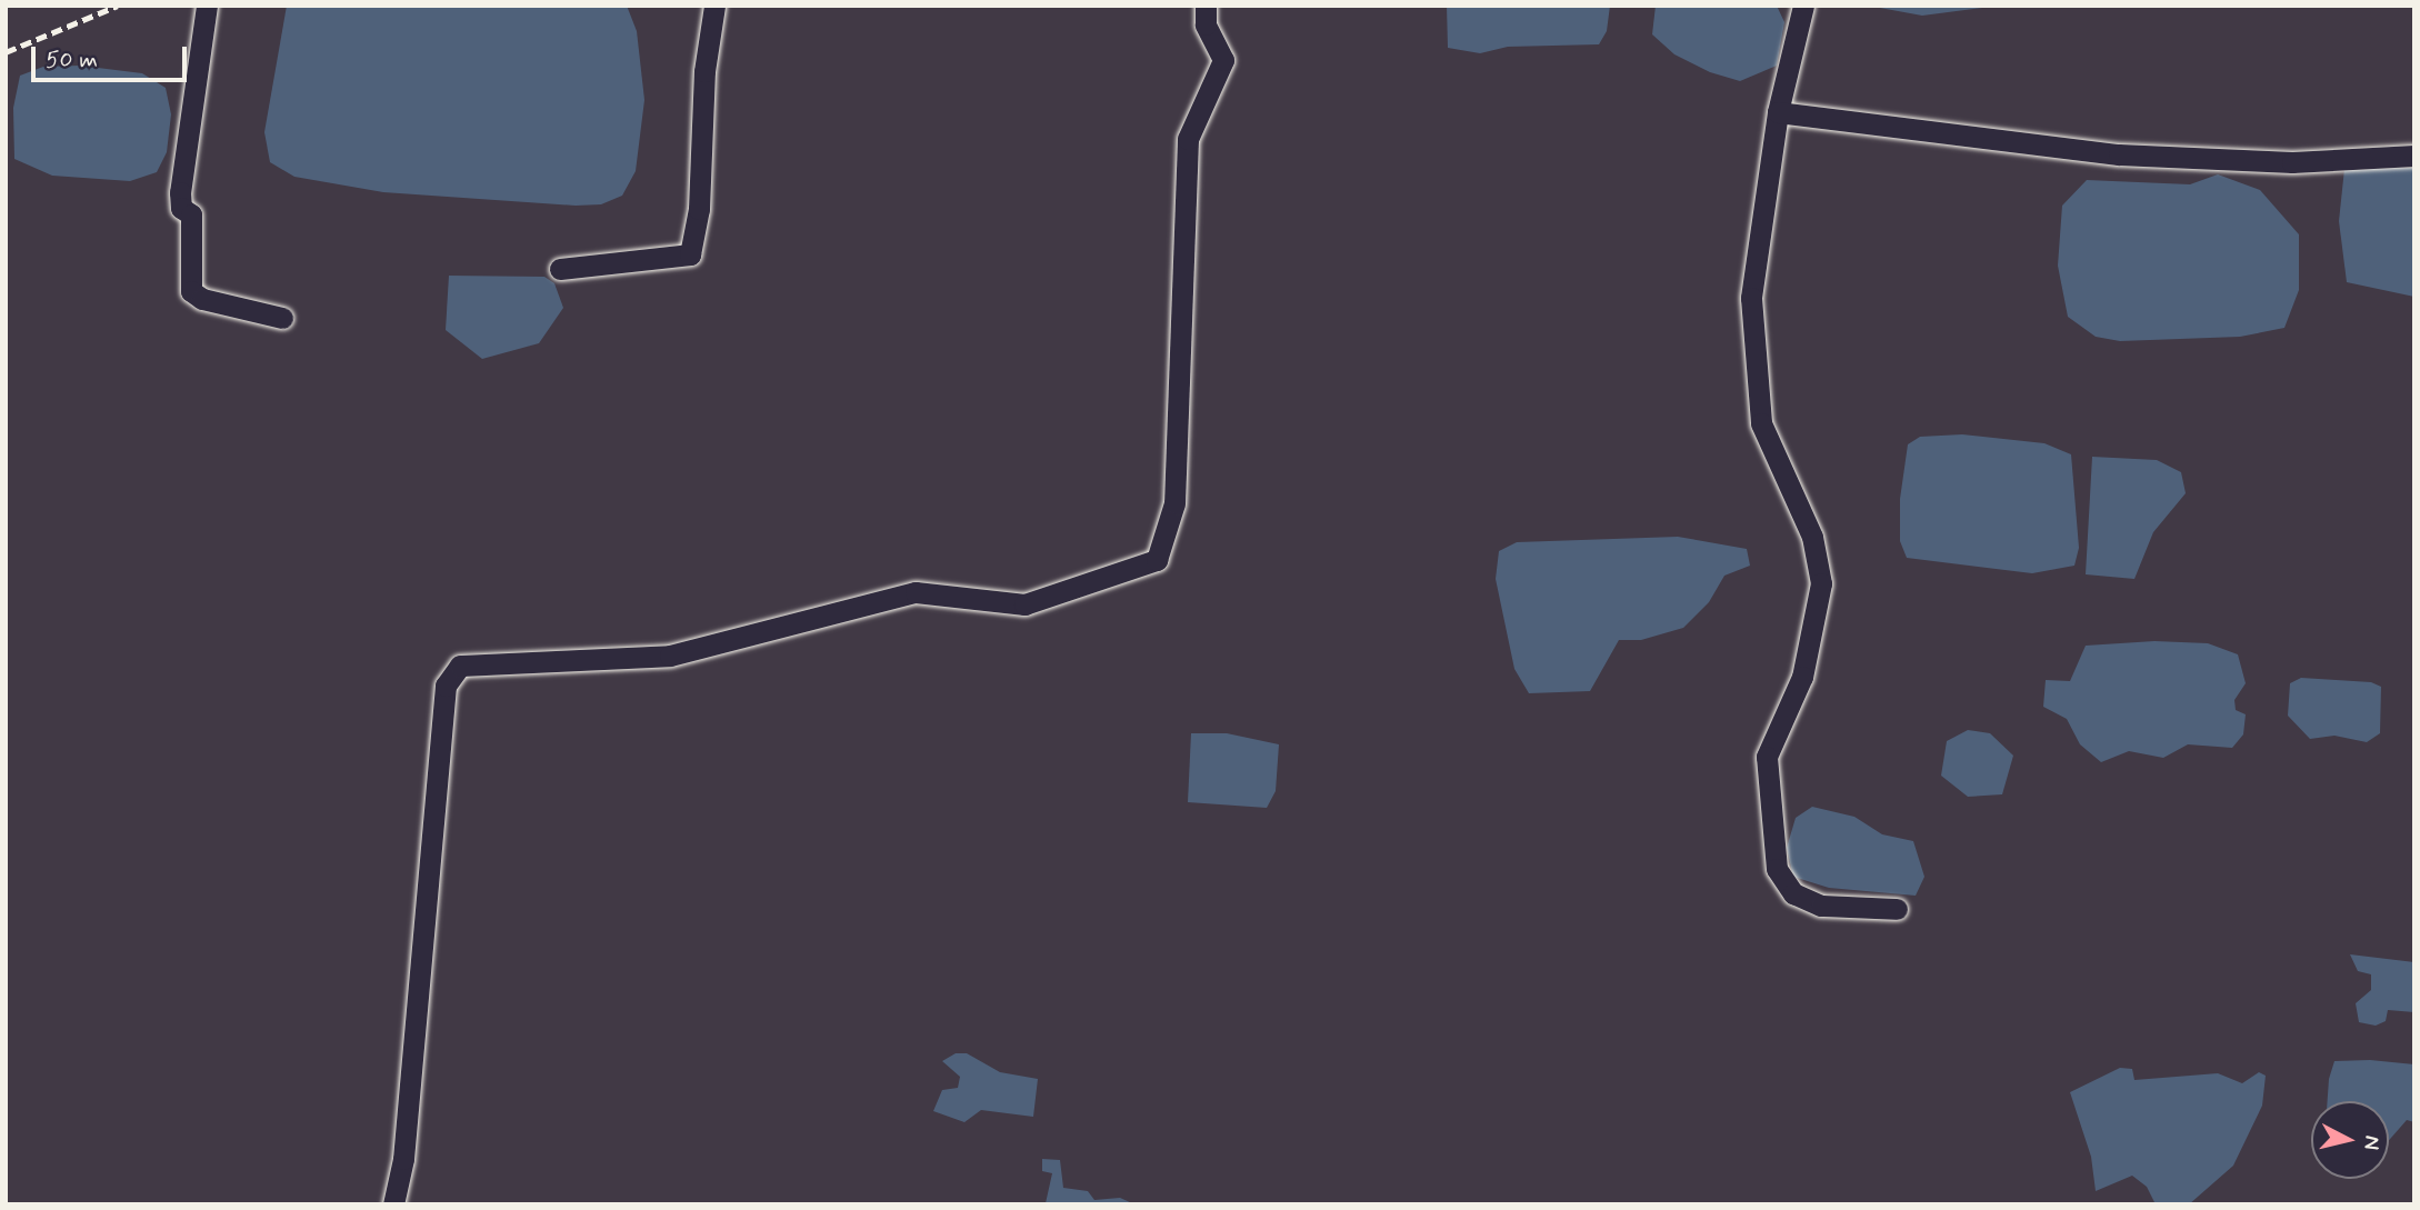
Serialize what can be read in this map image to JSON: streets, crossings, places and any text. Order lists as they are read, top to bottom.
{
  "scale_bar": "50 m",
  "north": "right"
}
